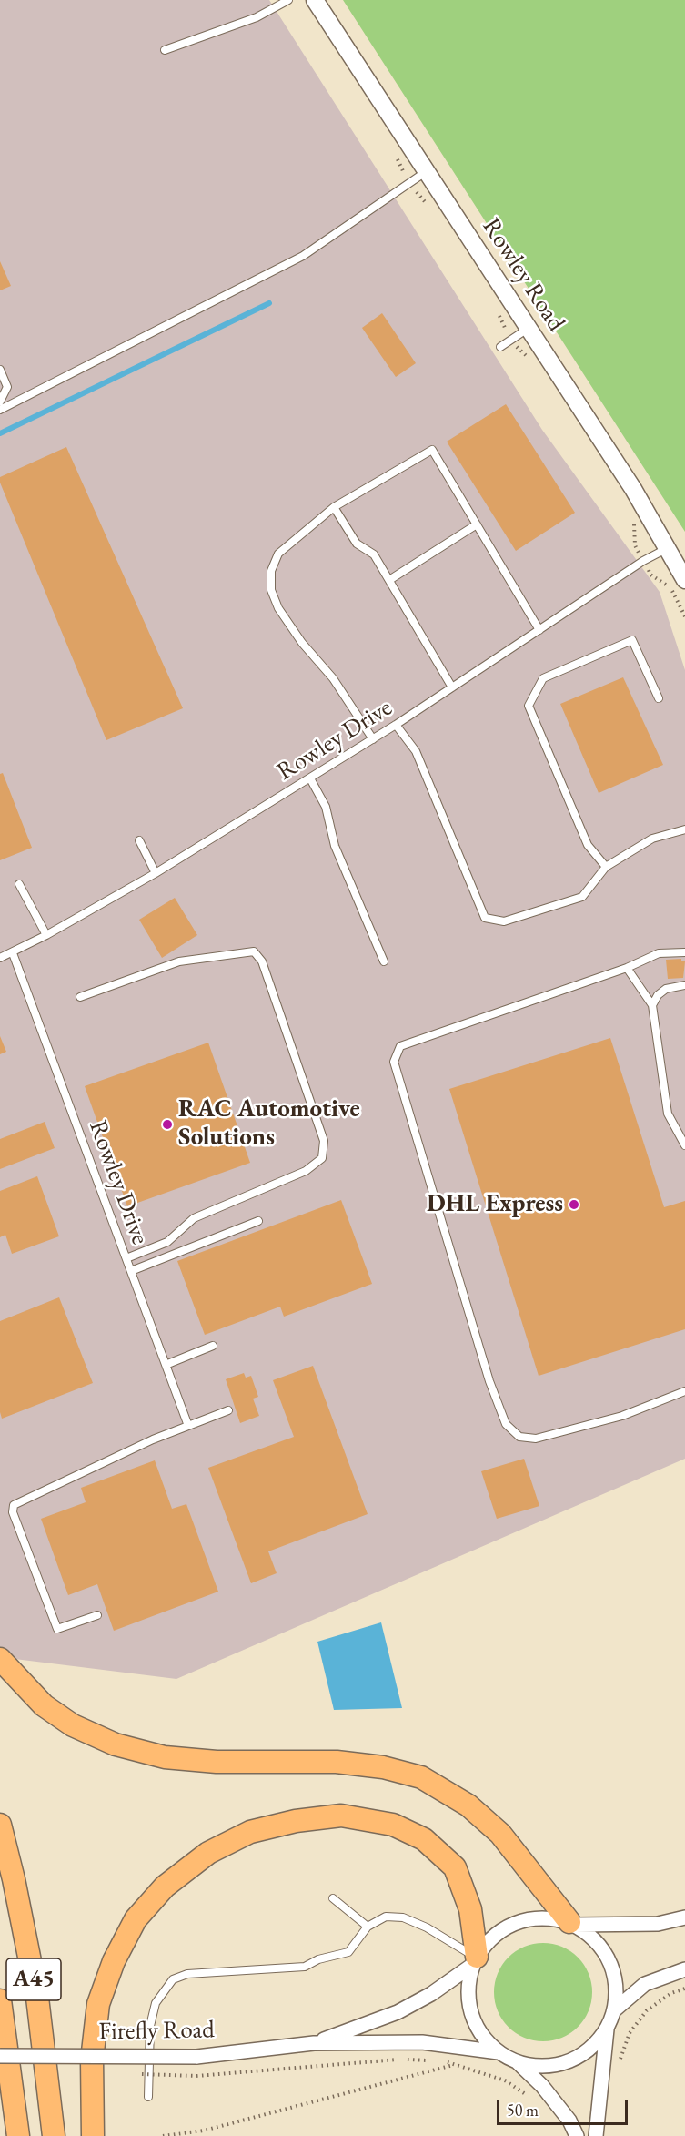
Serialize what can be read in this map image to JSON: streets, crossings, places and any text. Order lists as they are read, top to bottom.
{
  "streets": {
    "highway": ["A45"],
    "street": ["Rowley Road", "Firefly Road"],
    "lane": ["Rowley Drive"]
  },
  "crossings": [
    ["Rowley Road", "Rowley Drive"]
  ],
  "places": ["RAC Automotive Solutions", "DHL Express"],
  "scale_bar": "50 m"
}
